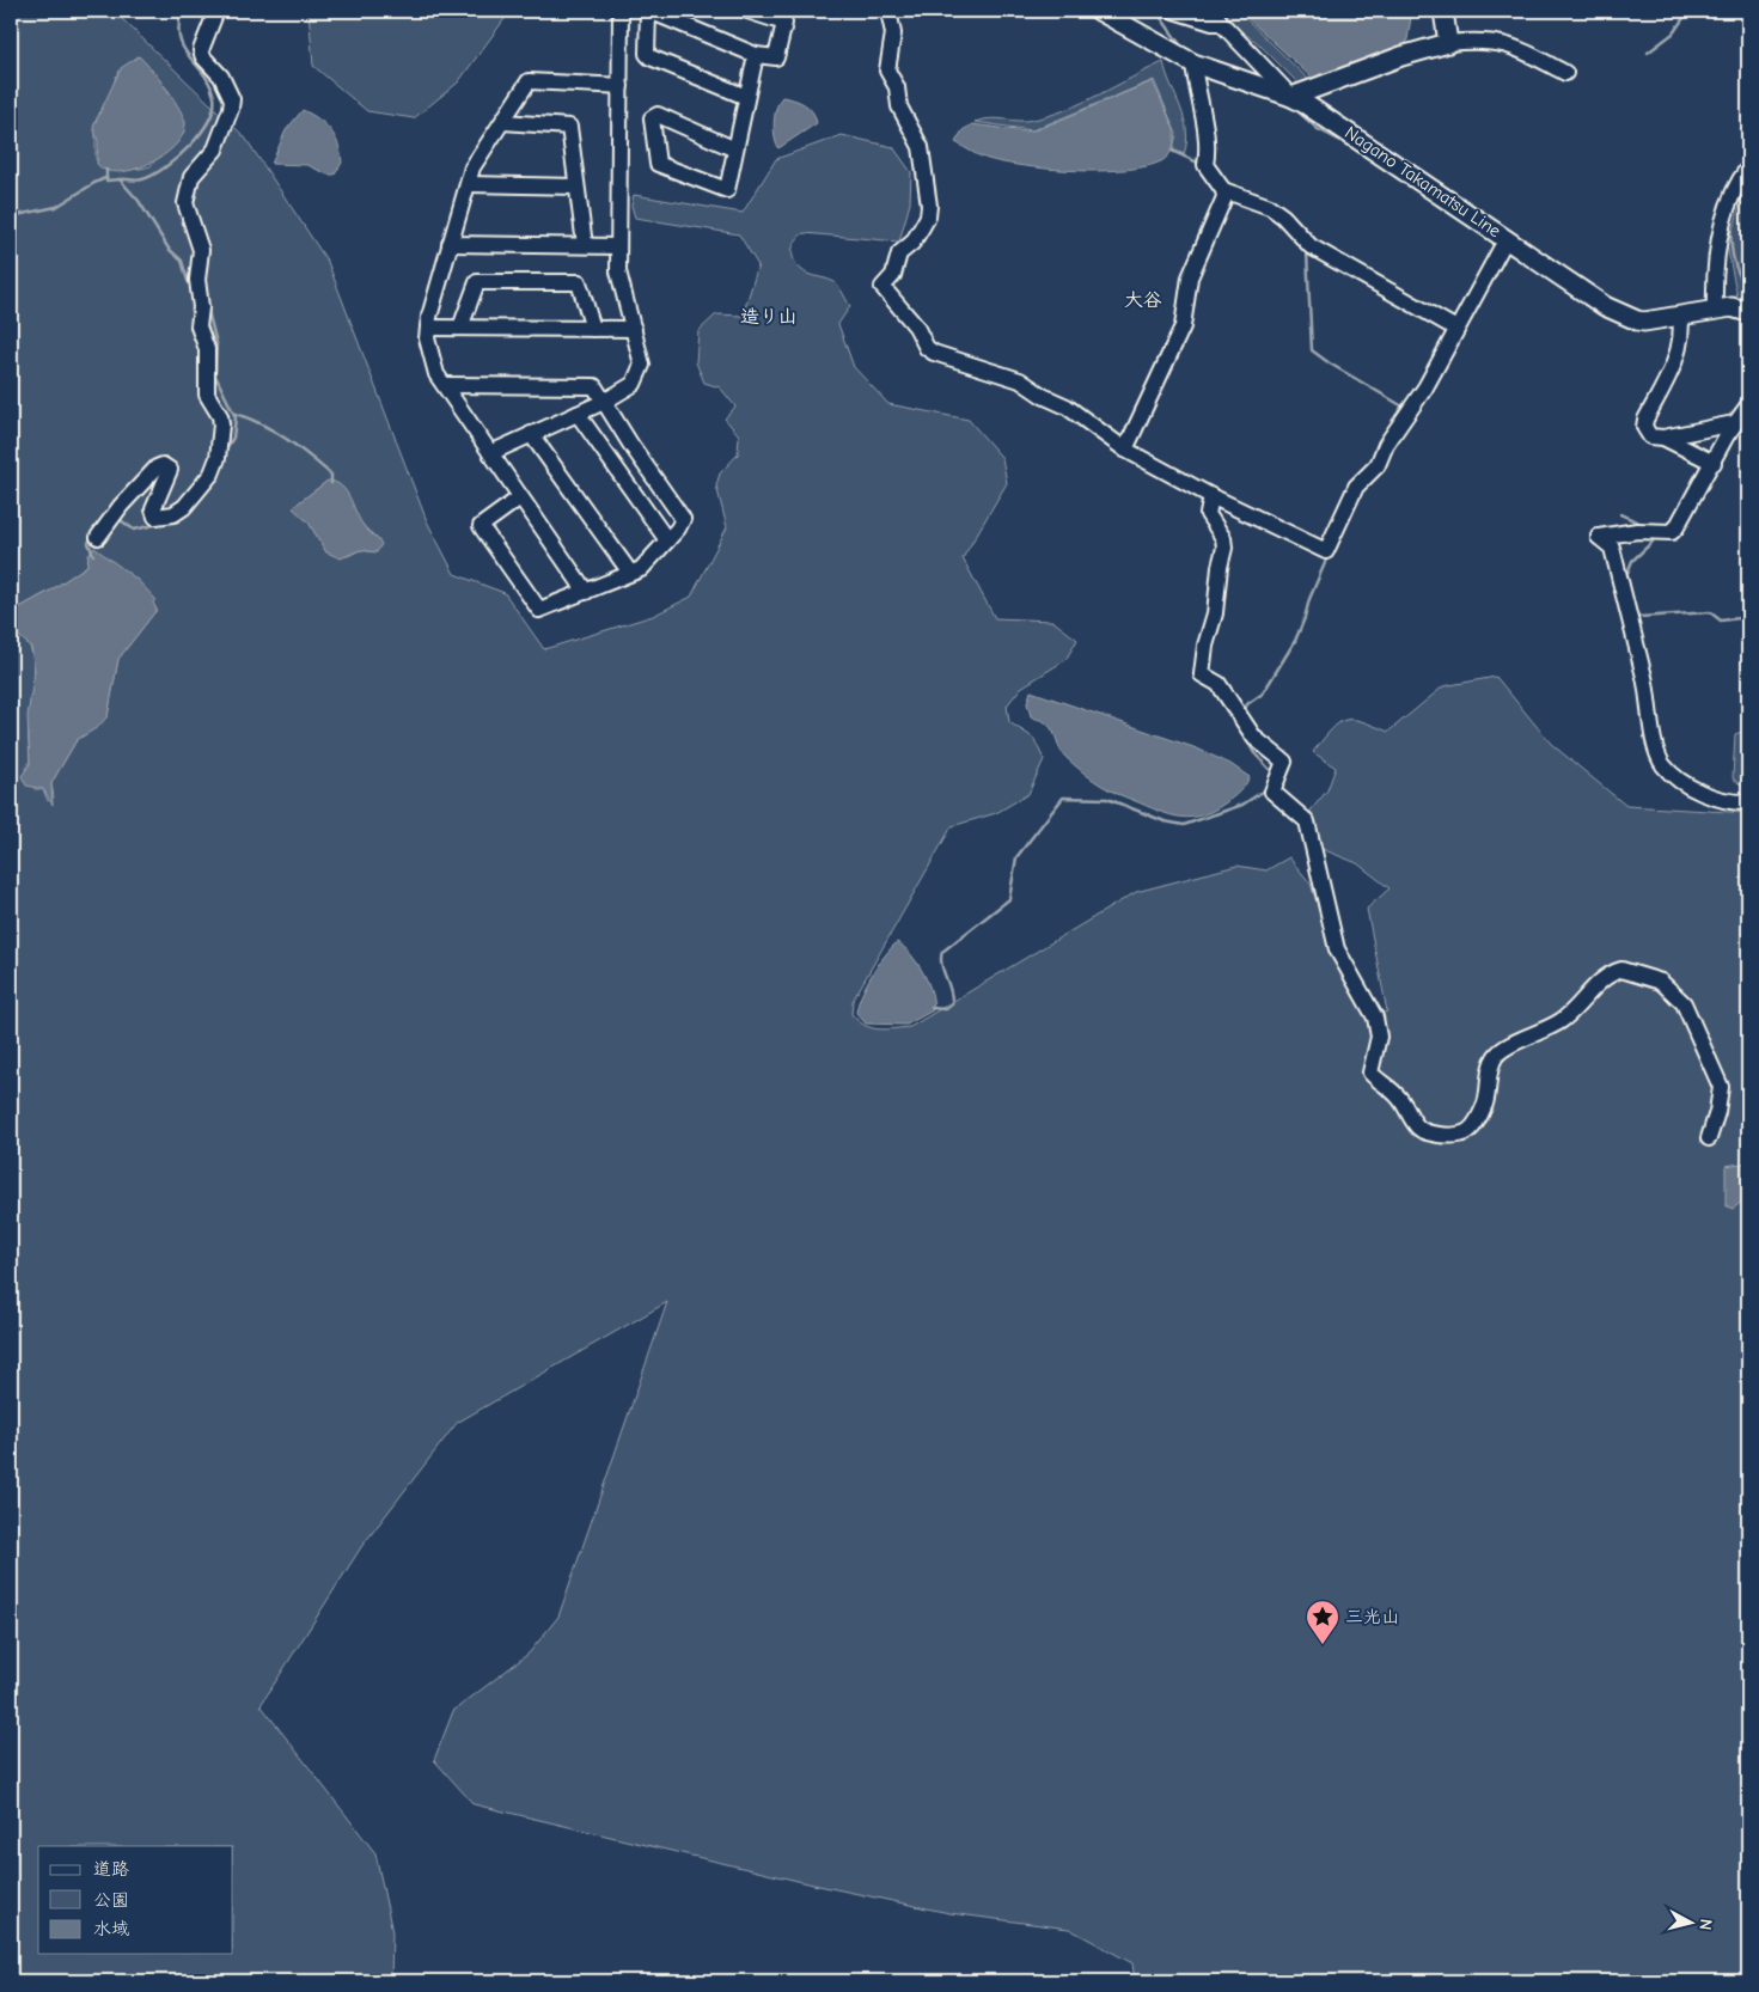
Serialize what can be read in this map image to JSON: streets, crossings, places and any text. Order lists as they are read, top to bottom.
{
  "streets": {
    "main road": ["Nagano Takamatsu Line"]
  },
  "districts": ["大谷", "造り山"],
  "places": {
    "place": ["三光山"]
  },
  "legend": ["道路", "公園", "水域"],
  "north": "right"
}
